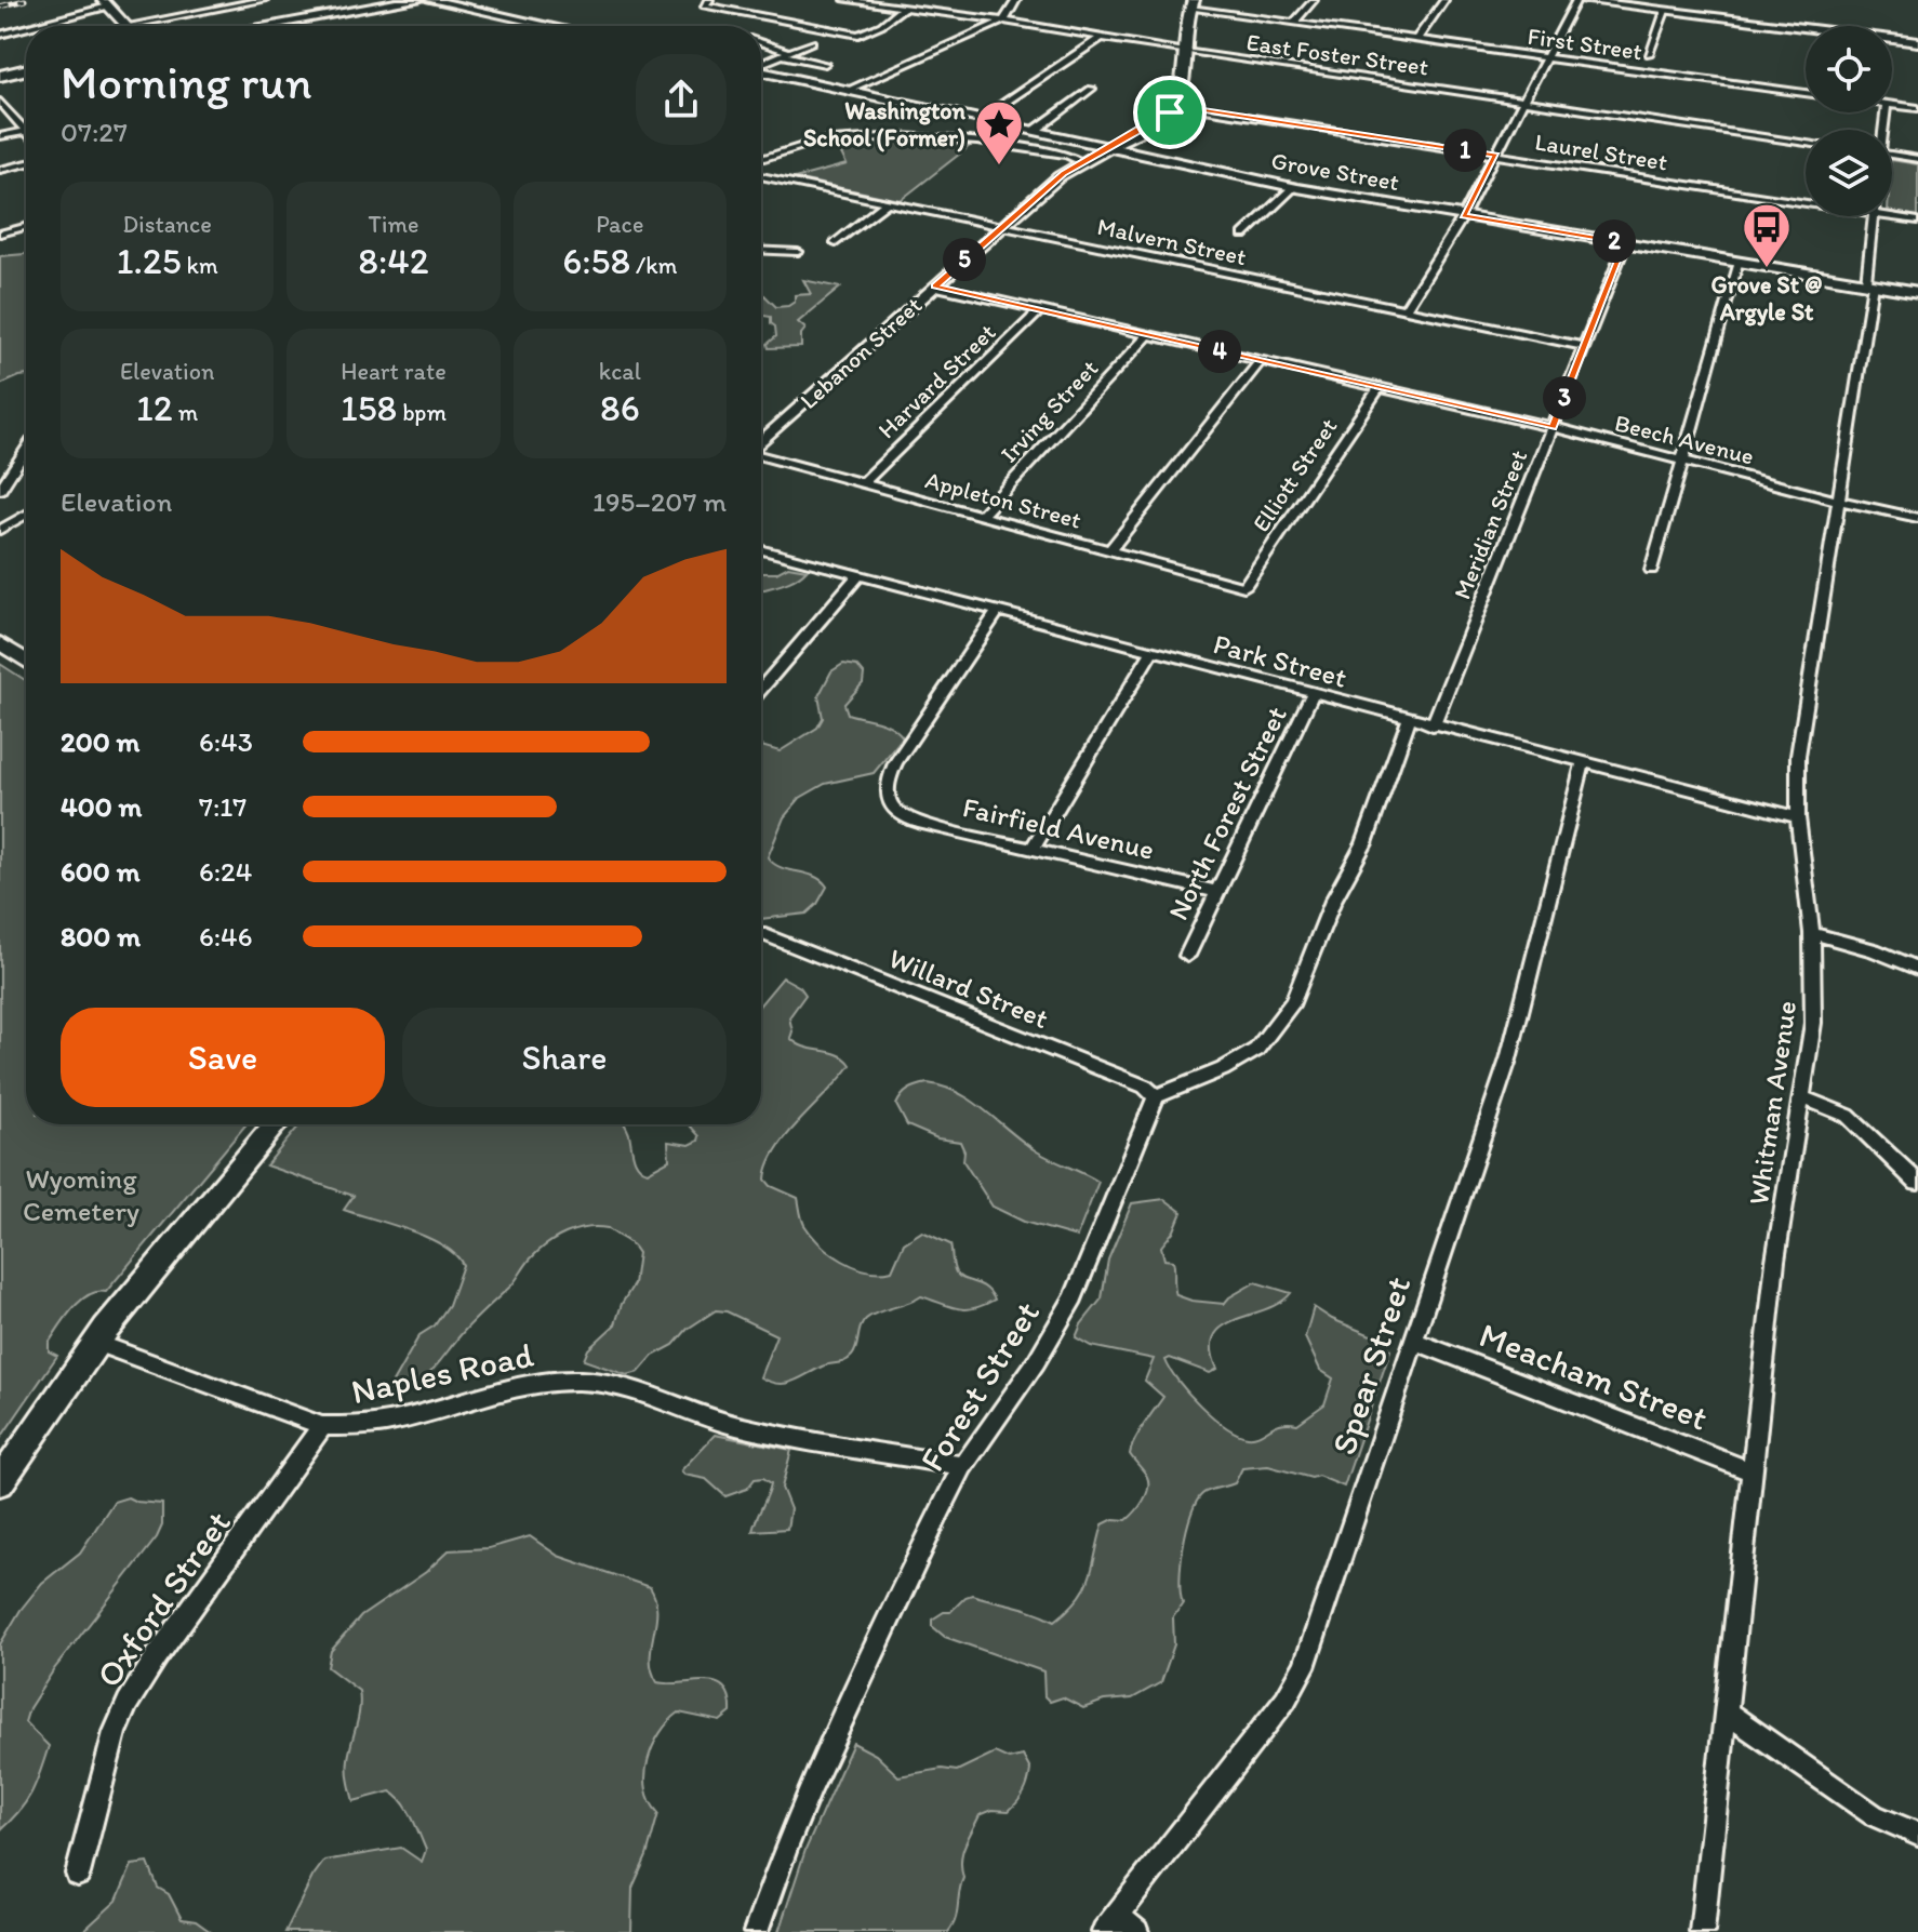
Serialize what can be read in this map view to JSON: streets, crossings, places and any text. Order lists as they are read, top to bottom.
{
  "streets": {
    "main road": ["Grove Street", "Lebanon Street"],
    "street": [
      "First Street",
      "East Foster Street",
      "Laurel Street",
      "Malvern Street",
      "Harvard Street",
      "Irving Street",
      "Beech Avenue",
      "Elliott Street",
      "Appleton Street",
      "Meridian Street",
      "Park Street",
      "North Forest Street",
      "Fairfield Avenue",
      "Willard Street",
      "Whitman Avenue",
      "Spear Street",
      "Naples Road",
      "Meacham Street",
      "Forest Street",
      "Oxford Street"
    ]
  },
  "crossings": [
    ["Laurel Street", "Lebanon Street"],
    ["Grove Street", "Lebanon Street"],
    ["Grove Street", "Meridian Street"],
    ["Grove Street", "Whitman Avenue"],
    ["Malvern Street", "Lebanon Street"],
    ["Malvern Street", "Meridian Street"],
    ["Lebanon Street", "Beech Avenue"],
    ["Harvard Street", "Beech Avenue"],
    ["Harvard Street", "Appleton Street"],
    ["Irving Street", "Beech Avenue"],
    ["Irving Street", "Appleton Street"],
    ["Beech Avenue", "Elliott Street"],
    ["Beech Avenue", "Meridian Street"],
    ["Beech Avenue", "Whitman Avenue"],
    ["Elliott Street", "Appleton Street"],
    ["Meridian Street", "Park Street"],
    ["Park Street", "North Forest Street"],
    ["Park Street", "Fairfield Avenue"],
    ["Park Street", "Whitman Avenue"],
    ["Park Street", "Spear Street"],
    ["North Forest Street", "Fairfield Avenue"],
    ["Willard Street", "Forest Street"],
    ["Whitman Avenue", "Meacham Street"],
    ["Spear Street", "Meacham Street"],
    ["Naples Road", "Forest Street"],
    ["Naples Road", "Oxford Street"]
  ],
  "parks": ["Wyoming Cemetery"],
  "places": {
    "place": ["Washington School (Former)"],
    "bus stop": ["Grove St @ Argyle St"]
  },
  "page": {
    "heading": ["Morning run", "07:27"],
    "pins": [
      "1",
      "2",
      "5",
      "4",
      "3"
    ],
    "stats": [
      ["Distance", "1.25 km"],
      ["Time", "8:42"],
      ["Pace", "6:58 /km"],
      ["Elevation", "12 m"],
      ["Heart rate", "158 bpm"],
      ["kcal", "86"]
    ],
    "chart": ["Elevation", "195–207 m"],
    "list": [
      {
        "name": "200 m",
        "note": "6:43"
      },
      {
        "name": "400 m",
        "note": "7:17"
      },
      {
        "name": "600 m",
        "note": "6:24"
      },
      {
        "name": "800 m",
        "note": "6:46"
      }
    ],
    "buttons": ["Save", "Share"]
  }
}
